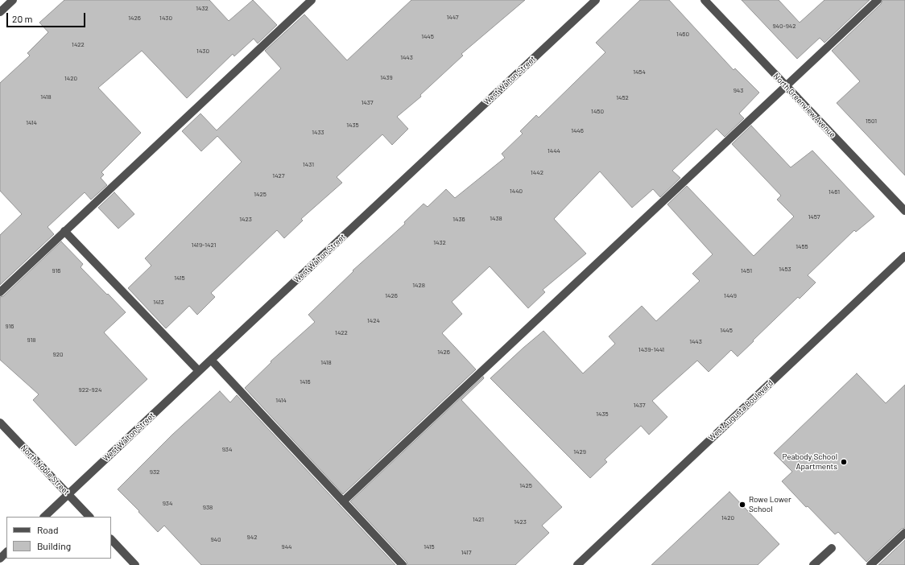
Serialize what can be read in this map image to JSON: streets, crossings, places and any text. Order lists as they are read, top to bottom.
{
  "streets": {
    "street": [
      "West Walton Street",
      "North Greenview Avenue",
      "West Augusta Boulevard",
      "North Noble Street"
    ]
  },
  "crossings": [
    ["West Walton Street", "North Noble Street"]
  ],
  "places": ["Peabody School Apartments", "Rowe Lower School"],
  "house_numbers": [
    "1432",
    "1447",
    "1426",
    "1430",
    "940-942",
    "1460",
    "1445",
    "1422",
    "1430",
    "1443",
    "1454",
    "1439",
    "1420",
    "943",
    "1418",
    "1452",
    "1437",
    "1450",
    "1501",
    "1414",
    "1435",
    "1446",
    "1433",
    "1444",
    "1431",
    "1442",
    "1427",
    "1440",
    "1461",
    "1425",
    "1457",
    "1438",
    "1423",
    "1436",
    "1432",
    "1419-1421",
    "1455",
    "1453",
    "916",
    "1451",
    "1415",
    "1428",
    "1426",
    "1449",
    "1413",
    "1424",
    "916",
    "1445",
    "1422",
    "918",
    "1443",
    "1439-1441",
    "1426",
    "920",
    "1418",
    "1416",
    "922-924",
    "1414",
    "1437",
    "1435",
    "934",
    "1429",
    "932",
    "1425",
    "934",
    "938",
    "1420",
    "1421",
    "1423",
    "942",
    "940",
    "944",
    "1415",
    "1417"
  ],
  "legend": ["Road", "Building"],
  "scale_bar": "20 m"
}
